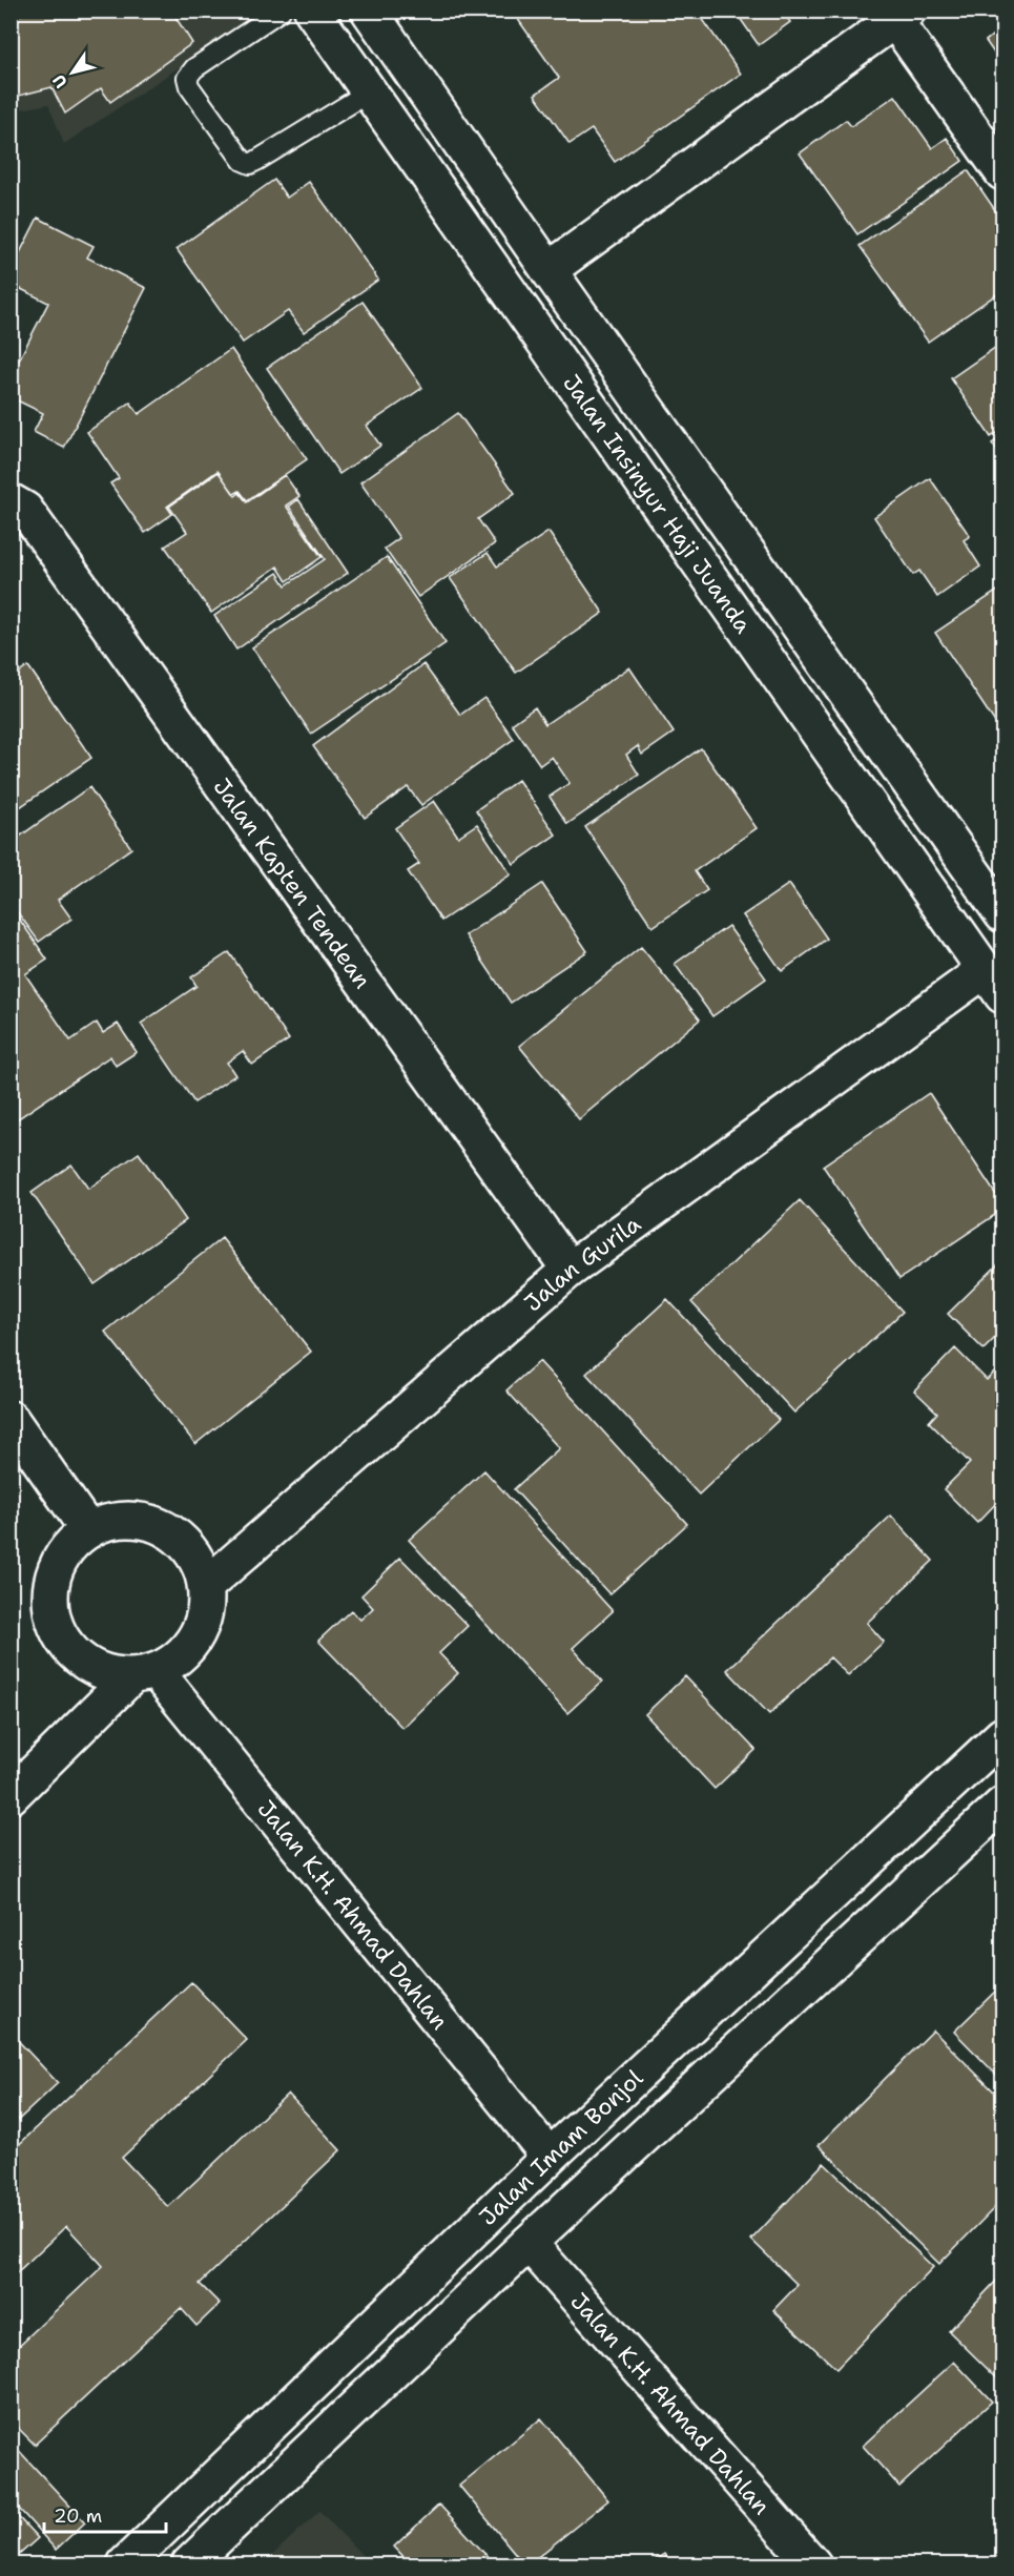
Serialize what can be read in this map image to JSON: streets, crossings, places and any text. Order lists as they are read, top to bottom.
{
  "streets": {
    "main road": [
      "Jalan Insinyur Haji Juanda",
      "Jalan Kapten Tendean",
      "Jalan Gurila",
      "Jalan K.H. Ahmad Dahlan",
      "Jalan Imam Bonjol"
    ]
  },
  "crossings": [
    ["Jalan Insinyur Haji Juanda", "Jalan Gurila"],
    ["Jalan Kapten Tendean", "Jalan Gurila"],
    ["Jalan Gurila", "Jalan K.H. Ahmad Dahlan"],
    ["Jalan K.H. Ahmad Dahlan", "Jalan Imam Bonjol"]
  ],
  "scale_bar": "20 m",
  "north": "bottom left"
}
